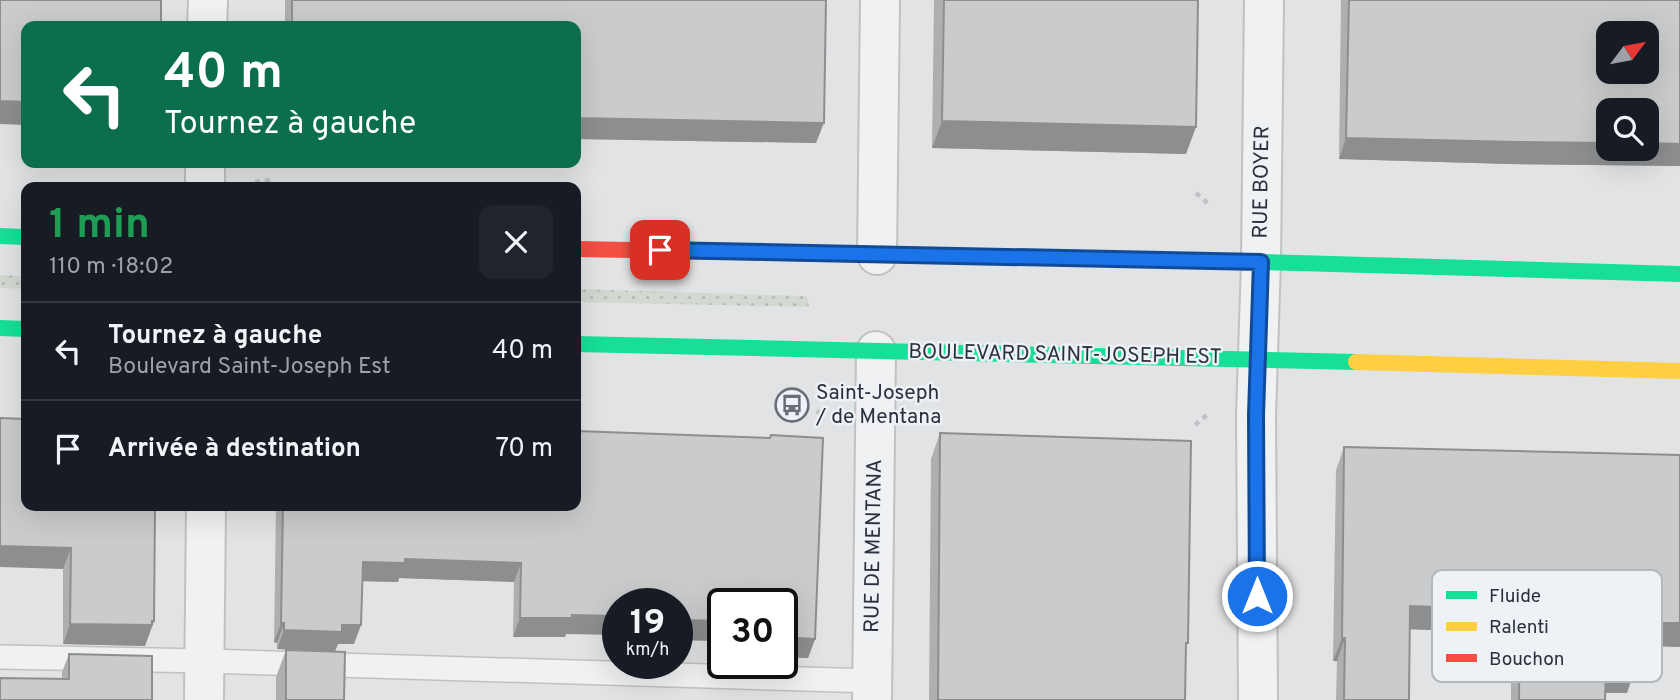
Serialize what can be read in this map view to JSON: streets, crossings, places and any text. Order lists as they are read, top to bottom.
{
  "streets": {
    "main road": ["BOULEVARD SAINT-JOSEPH EST"],
    "street": ["RUE BOYER", "RUE DE MENTANA"]
  },
  "crossings": [
    ["RUE BOYER", "BOULEVARD SAINT-JOSEPH EST"],
    ["BOULEVARD SAINT-JOSEPH EST", "RUE DE MENTANA"]
  ],
  "places": {
    "bus stop": ["Saint-Joseph / de Mentana"]
  },
  "legend": ["Fluide", "Ralenti", "Bouchon"],
  "north": "top right",
  "page": {
    "turn": ["40 m", "Tournez à gauche"],
    "heading": ["1 min", "110 m · 18:02"],
    "list": [
      {
        "name": "Tournez à gauche",
        "note": "Boulevard Saint-Joseph Est",
        "value": "40 m"
      },
      {
        "name": "Arrivée à destination",
        "value": "70 m"
      }
    ],
    "speed": "19 km/h",
    "limit": "30"
  }
}
